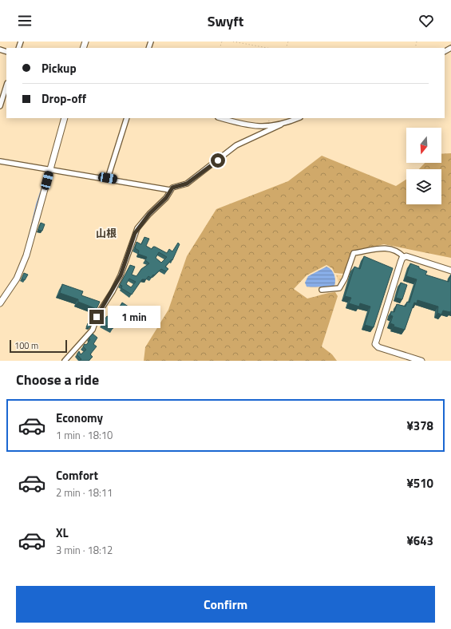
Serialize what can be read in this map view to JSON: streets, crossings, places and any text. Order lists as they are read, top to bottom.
{
  "districts": ["山根"],
  "scale_bar": "100 m",
  "north": "bottom",
  "page": {
    "header": "Swyft",
    "banner": ["Pickup", "Drop-off"],
    "bubble": "1 min",
    "scale": "100 m",
    "heading": "Choose a ride",
    "list": [
      {
        "name": "Economy",
        "note": "1 min · 18:10",
        "value": "¥378"
      },
      {
        "name": "Comfort",
        "note": "2 min · 18:11",
        "value": "¥510"
      },
      {
        "name": "XL",
        "note": "3 min · 18:12",
        "value": "¥643"
      }
    ],
    "buttons": "Confirm"
  }
}
